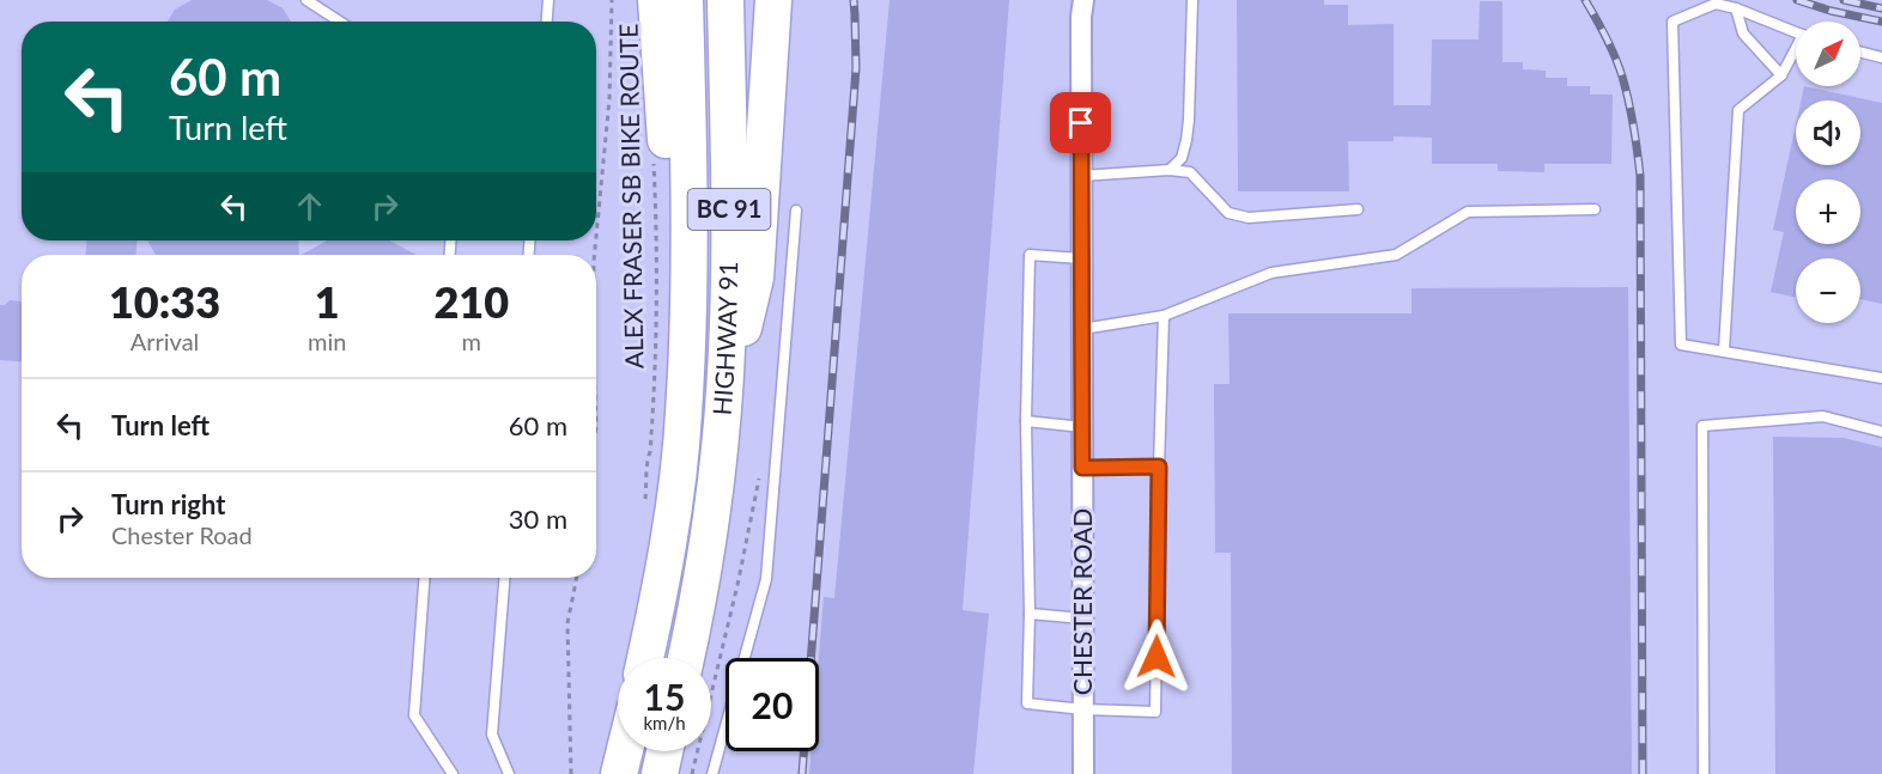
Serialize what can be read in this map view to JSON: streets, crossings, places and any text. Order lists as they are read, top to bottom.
{
  "streets": {
    "highway": ["BC 91", "HIGHWAY 91"],
    "street": ["CHESTER ROAD"],
    "path": ["ALEX FRASER SB BIKE ROUTE"]
  },
  "crossings": [
    ["BC 91", "HIGHWAY 91"]
  ],
  "north": "top right",
  "page": {
    "map_buttons": ["+", "−"],
    "turn": ["60 m", "Turn left"],
    "eta": [
      "10:33",
      "Arrival",
      "1",
      "min",
      "210",
      "m"
    ],
    "list": [
      {
        "name": "Turn left",
        "value": "60 m"
      },
      {
        "name": "Turn right",
        "note": "Chester Road",
        "value": "30 m"
      }
    ],
    "speed": "15 km/h",
    "limit": "20"
  }
}
